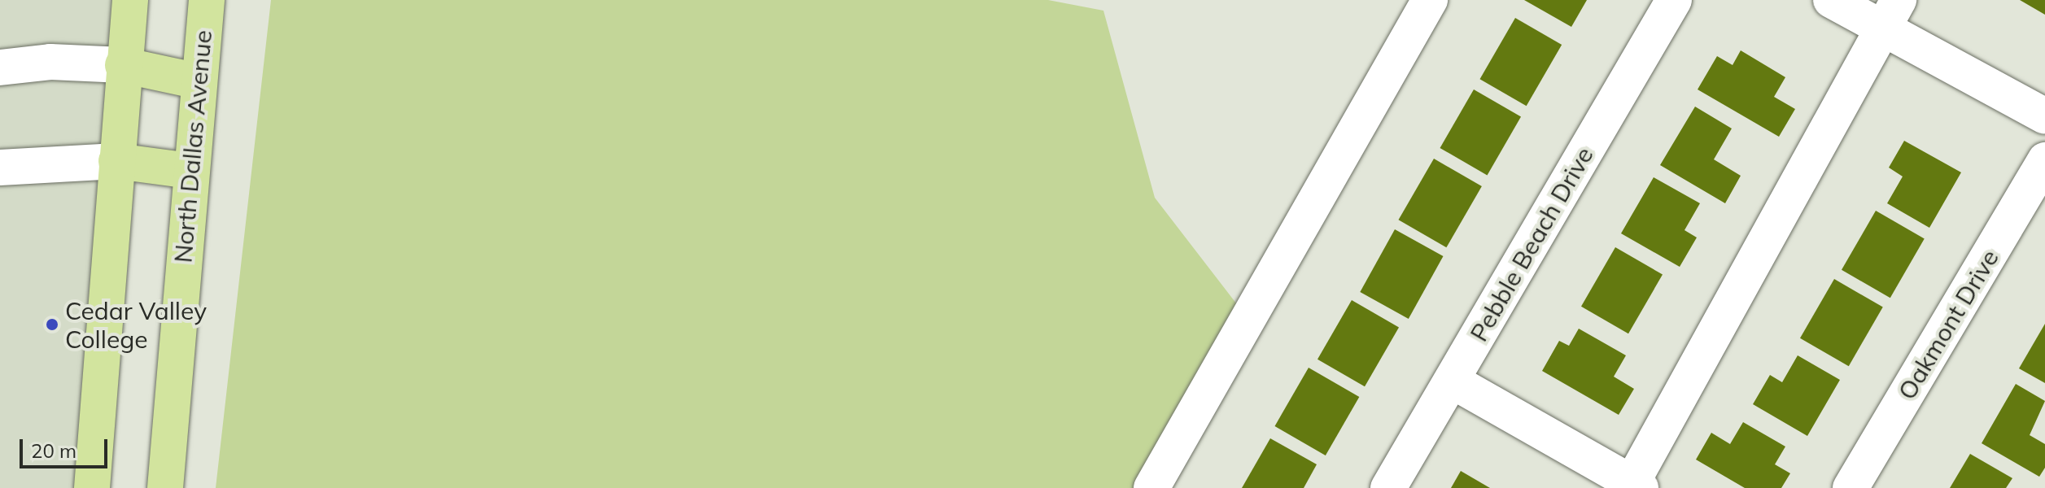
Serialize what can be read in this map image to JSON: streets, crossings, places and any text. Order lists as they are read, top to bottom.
{
  "streets": {
    "main road": ["North Dallas Avenue"],
    "street": ["Pebble Beach Drive", "Oakmont Drive"]
  },
  "places": ["Cedar Valley College"],
  "scale_bar": "20 m"
}
